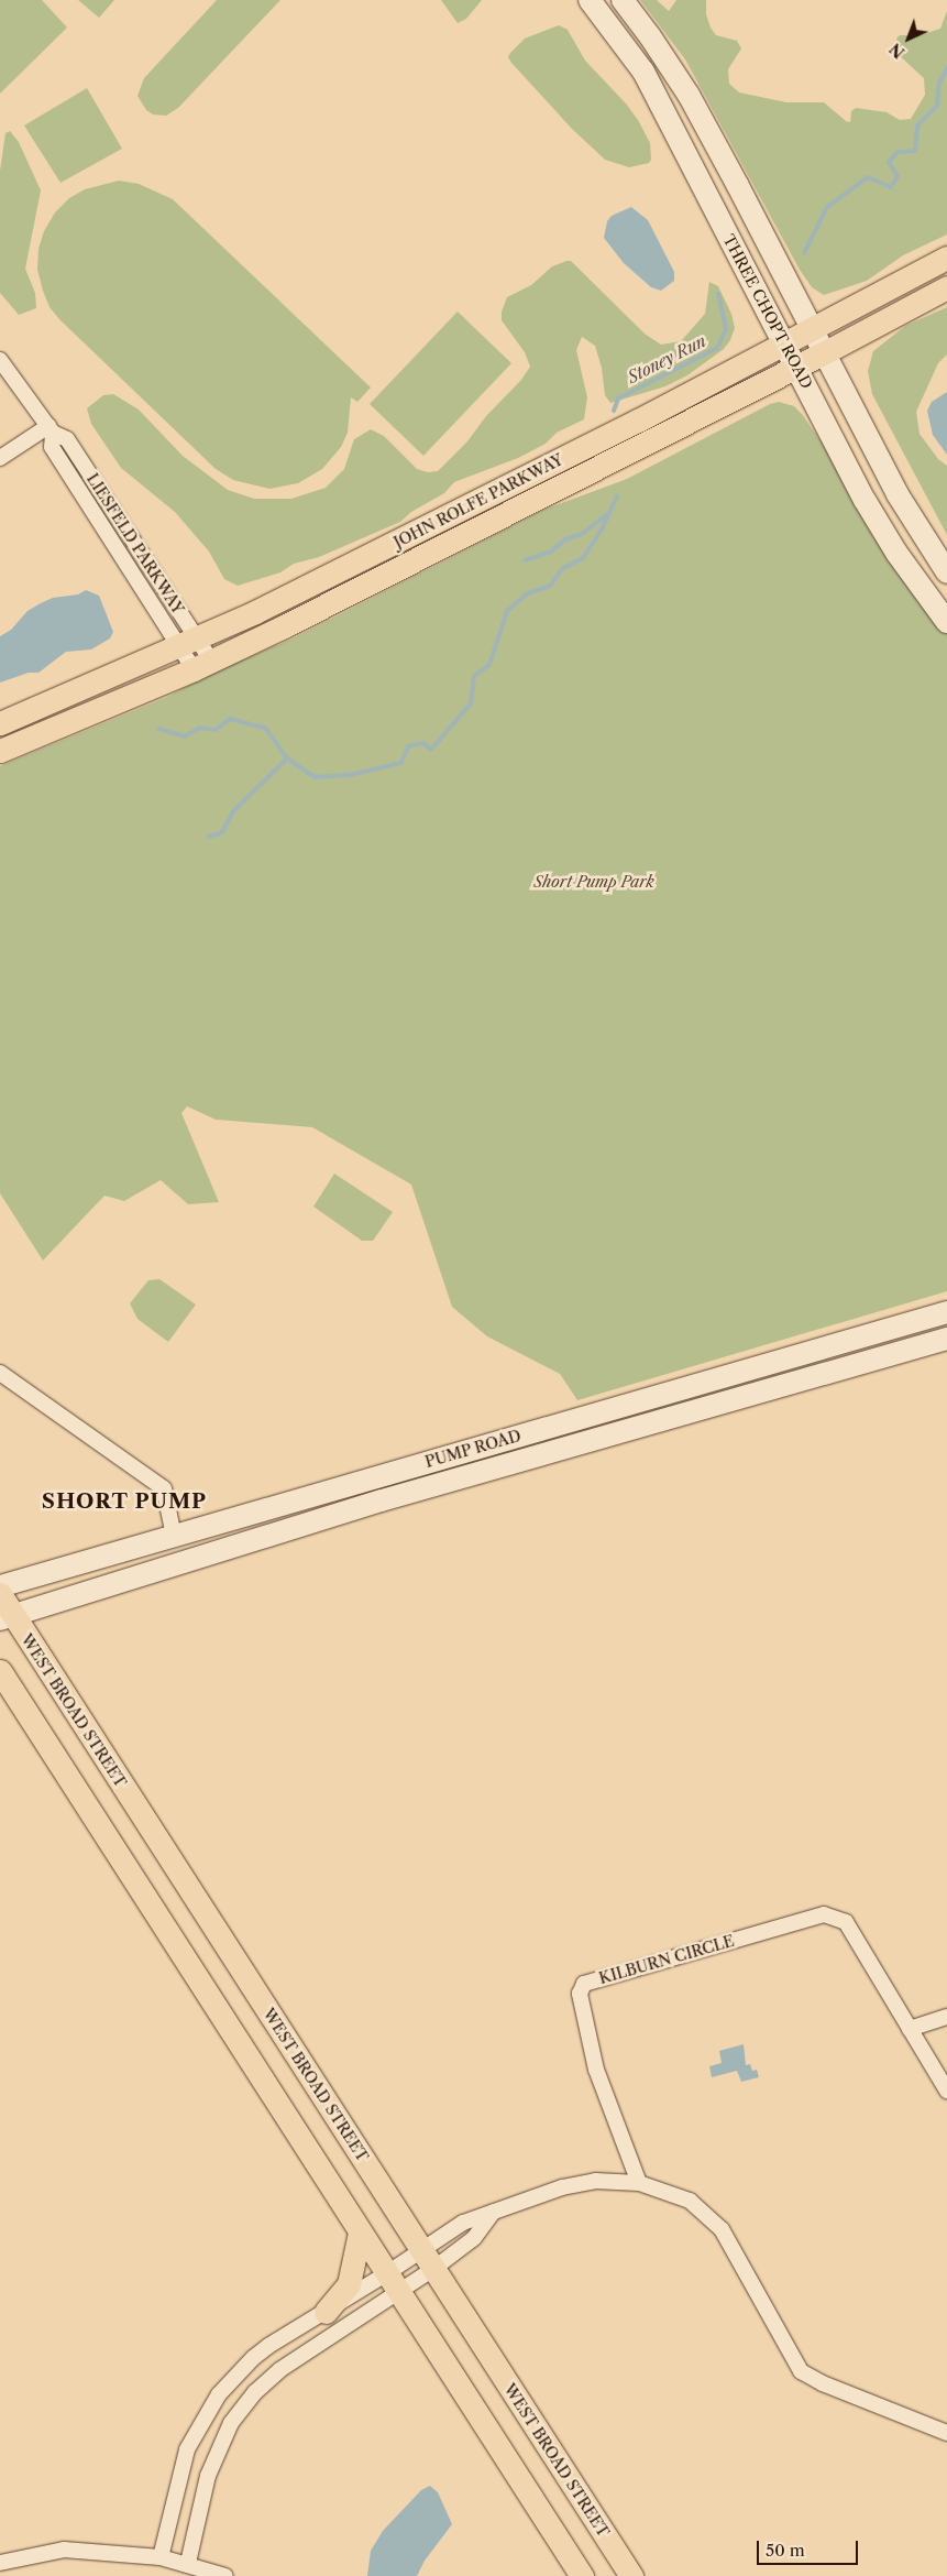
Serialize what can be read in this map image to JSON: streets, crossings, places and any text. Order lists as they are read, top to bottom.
{
  "streets": {
    "main road": [
      "THREE CHOPT ROAD",
      "JOHN ROLFE PARKWAY",
      "PUMP ROAD",
      "WEST BROAD STREET"
    ],
    "street": ["LIESFELD PARKWAY", "KILBURN CIRCLE"]
  },
  "crossings": [
    ["THREE CHOPT ROAD", "JOHN ROLFE PARKWAY"],
    ["JOHN ROLFE PARKWAY", "LIESFELD PARKWAY"],
    ["PUMP ROAD", "WEST BROAD STREET"]
  ],
  "districts": ["SHORT PUMP"],
  "water": ["Stoney Run"],
  "parks": ["Short Pump Park"],
  "scale_bar": "50 m",
  "north": "bottom left"
}
